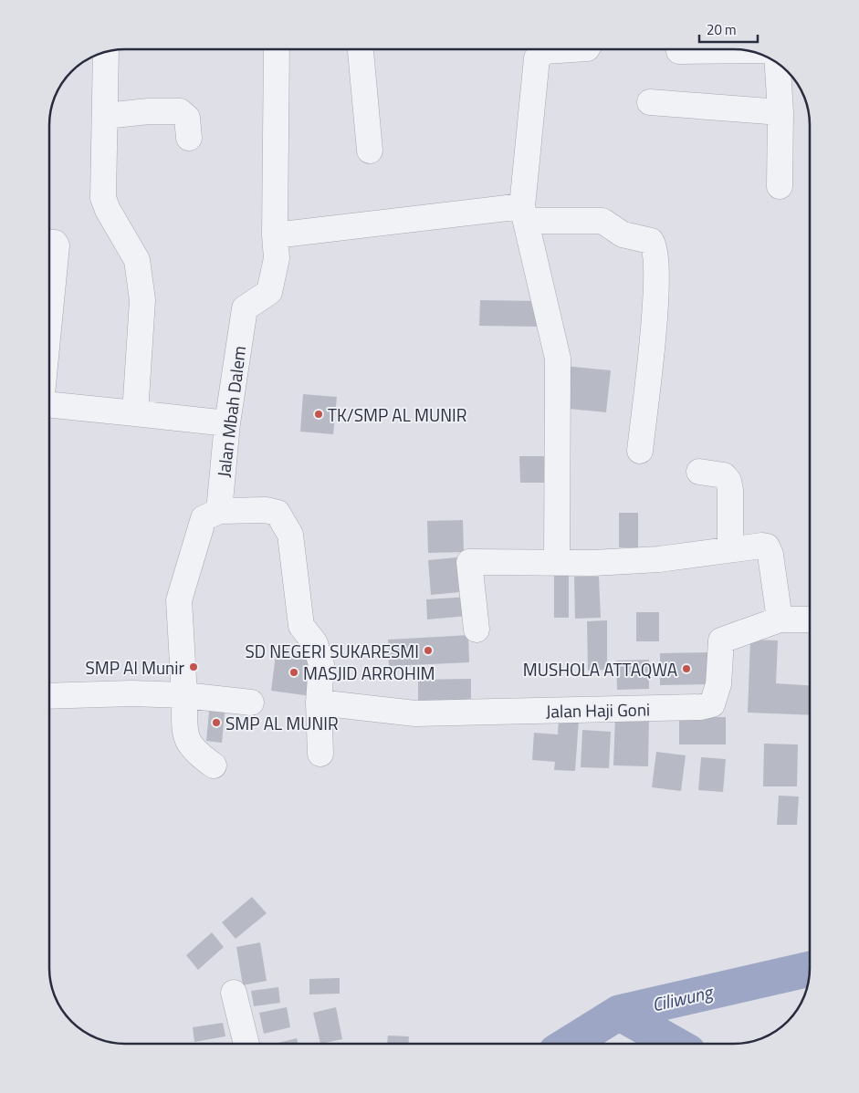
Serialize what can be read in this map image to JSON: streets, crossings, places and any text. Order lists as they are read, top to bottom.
{
  "streets": {
    "street": ["Jalan Mbah Dalem", "Jalan Haji Goni"]
  },
  "water": ["Ciliwung"],
  "places": [
    "TK/SMP AL MUNIR",
    "SD NEGERI SUKARESMI",
    "SMP Al Munir",
    "MUSHOLA ATTAQWA",
    "MASJID ARROHIM",
    "SMP AL MUNIR"
  ],
  "scale_bar": "20 m"
}
